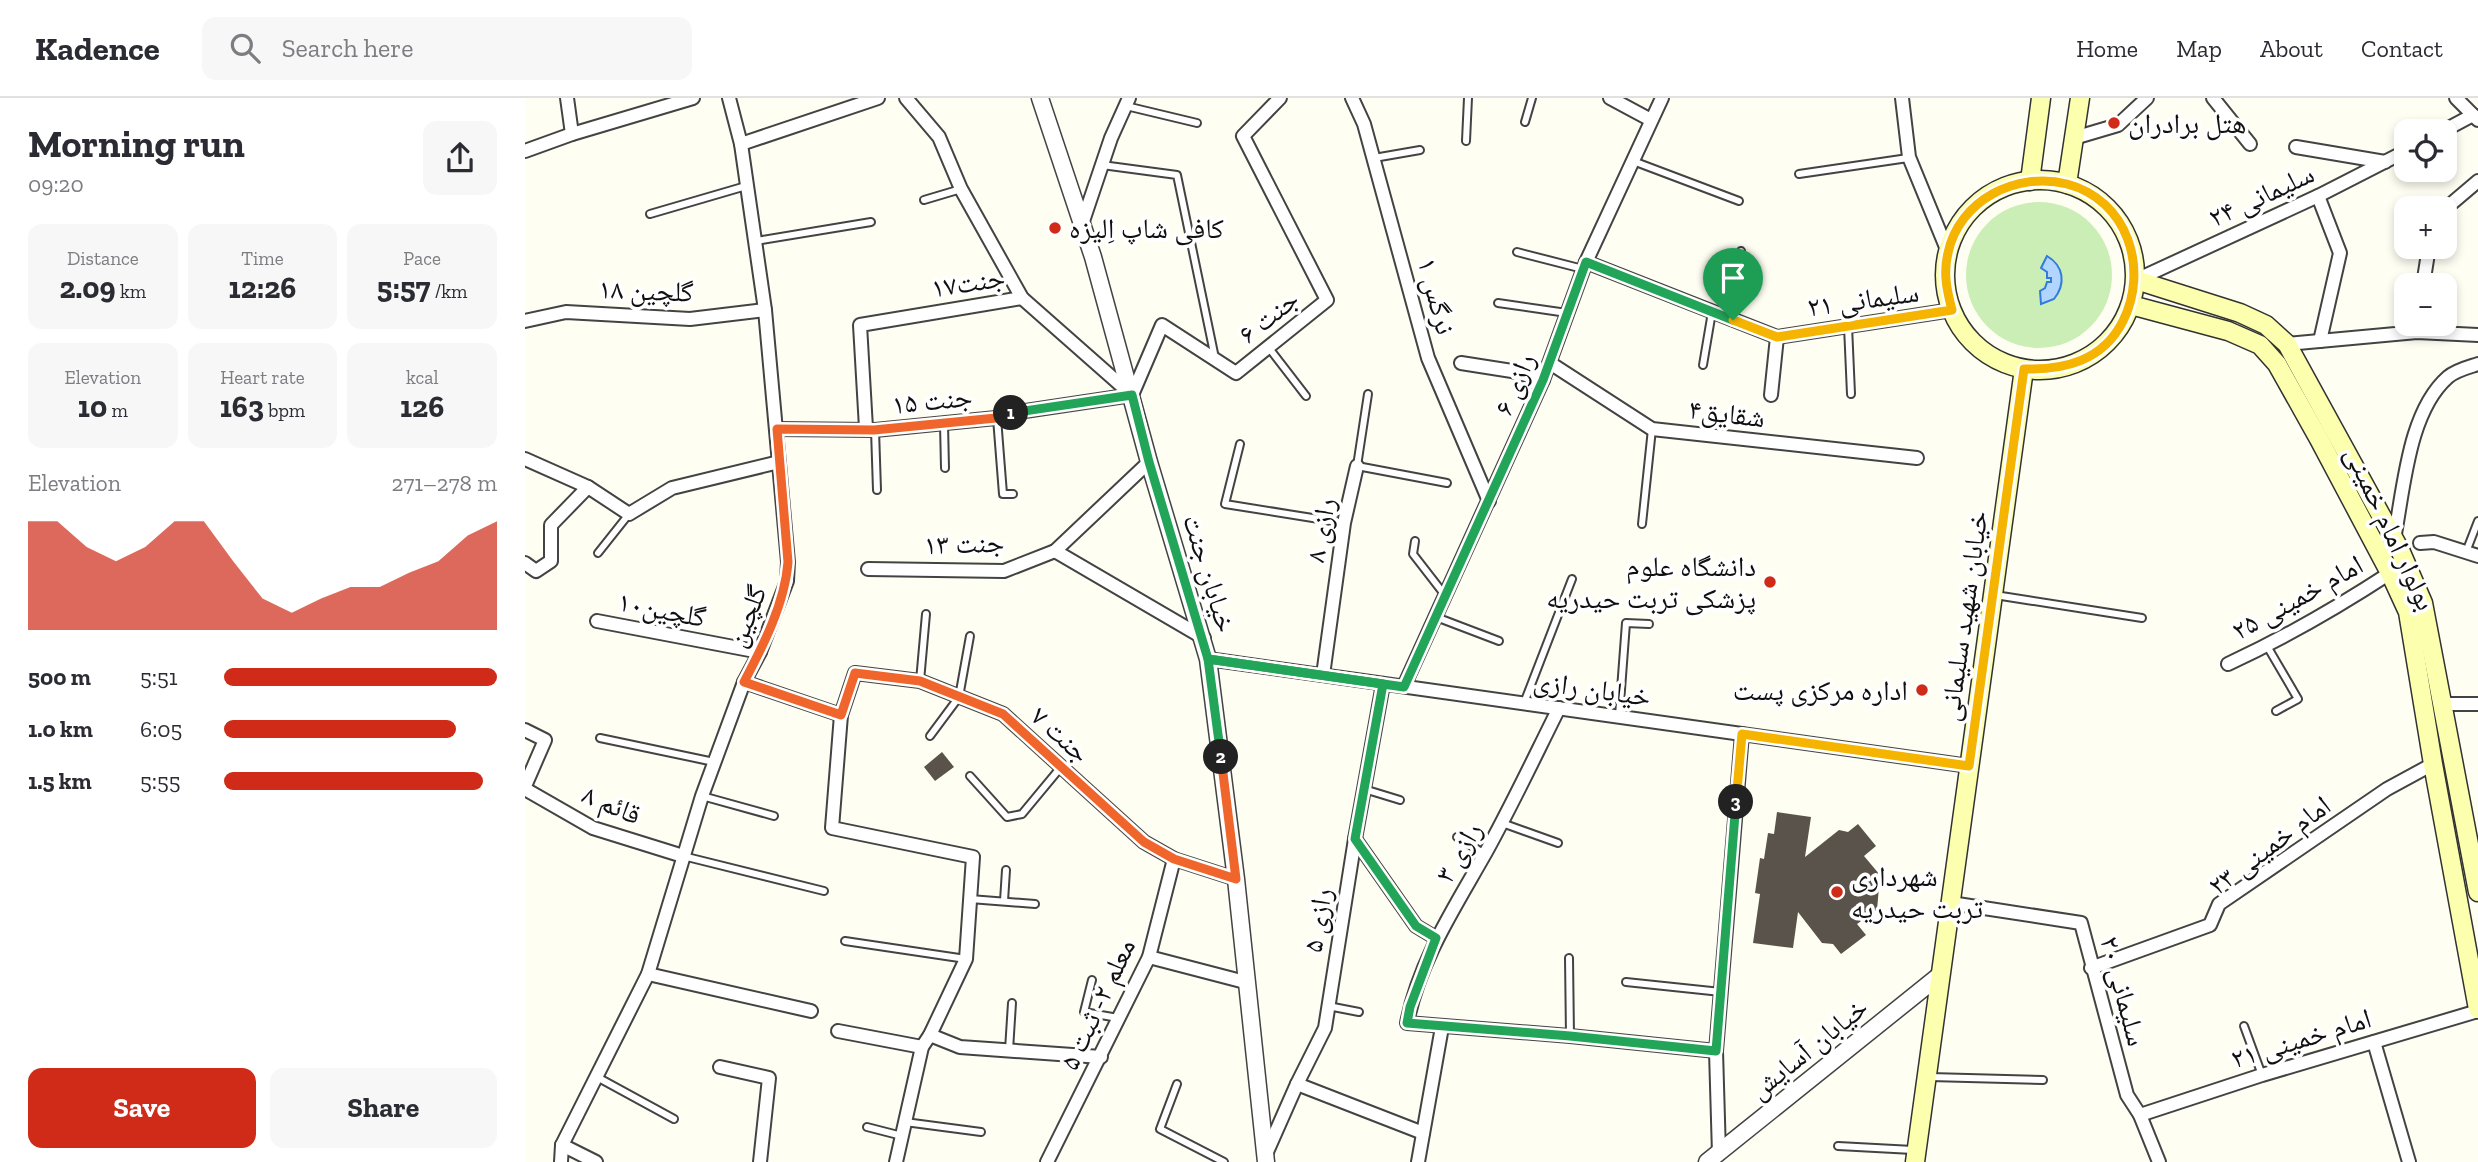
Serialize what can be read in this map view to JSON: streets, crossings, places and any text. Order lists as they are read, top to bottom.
{
  "streets": {
    "main road": ["بولوار امام خمینی", "خیابان شهید سلیمانی"],
    "street": [
      "سلیمانی ۲۴",
      "جنت۱۷",
      "گلچین ۱۸",
      "نرگس ۱",
      "سلیمانی ۲۱",
      "جنت ۶",
      "رازی ۶",
      "جنت ۱۵",
      "شقایق۴",
      "رازی ۸",
      "جنت ۱۳",
      "خیابان جنت",
      "امام خمینی ۲۵",
      "گلچین۱۰",
      "گلچین",
      "خیابان رازی",
      "جنت ۷",
      "قائم ۸",
      "امام خمینی ۲۳",
      "رازی ۳",
      "رازی ۵",
      "سلیمانی ۲۰",
      "معلم ۲- ثبت ۵",
      "امام خمینی ۲۱",
      "خیابان آسایش"
    ]
  },
  "crossings": [
    ["سلیمانی ۲۴", "سلیمانی ۲۱"],
    ["سلیمانی ۲۴", "بولوار امام خمینی"],
    ["سلیمانی ۲۴", "خیابان شهید سلیمانی"],
    ["جنت۱۷", "جنت ۶"],
    ["جنت۱۷", "جنت ۱۵"],
    ["جنت۱۷", "خیابان جنت"],
    ["گلچین ۱۸", "گلچین"],
    ["نرگس ۱", "رازی ۶"],
    ["سلیمانی ۲۱", "رازی ۶"],
    ["سلیمانی ۲۱", "بولوار امام خمینی"],
    ["سلیمانی ۲۱", "خیابان شهید سلیمانی"],
    ["جنت ۶", "جنت ۱۵"],
    ["جنت ۶", "خیابان جنت"],
    ["رازی ۶", "شقایق۴"],
    ["رازی ۶", "خیابان رازی"],
    ["جنت ۱۵", "خیابان جنت"],
    ["جنت ۱۵", "گلچین"],
    ["بولوار امام خمینی", "امام خمینی ۲۵"],
    ["بولوار امام خمینی", "خیابان شهید سلیمانی"],
    ["بولوار امام خمینی", "امام خمینی ۲۳"],
    ["بولوار امام خمینی", "امام خمینی ۲۱"],
    ["رازی ۸", "خیابان رازی"],
    ["جنت ۱۳", "خیابان جنت"],
    ["خیابان جنت", "خیابان رازی"],
    ["خیابان جنت", "جنت ۷"],
    ["خیابان جنت", "رازی ۵"],
    ["گلچین۱۰", "گلچین"],
    ["گلچین", "قائم ۸"],
    ["خیابان شهید سلیمانی", "خیابان رازی"],
    ["خیابان شهید سلیمانی", "سلیمانی ۲۰"],
    ["خیابان شهید سلیمانی", "خیابان آسایش"],
    ["خیابان رازی", "رازی ۳"],
    ["خیابان رازی", "رازی ۵"],
    ["جنت ۷", "معلم ۲- ثبت ۵"],
    ["امام خمینی ۲۳", "سلیمانی ۲۰"],
    ["سلیمانی ۲۰", "امام خمینی ۲۱"]
  ],
  "places": [
    "هتل برادران",
    "کافی شاپ اِلیزه",
    "دانشگاه علوم پزشکی تربت حیدریه",
    "اداره مرکزی پست",
    "شهرداری تربت حیدریه"
  ],
  "page": {
    "header": "Kadence",
    "search": "Search here",
    "nav": [
      "Home",
      "Map",
      "About",
      "Contact"
    ],
    "heading": ["Morning run", "09:20"],
    "map_buttons": ["+", "−"],
    "stats": [
      ["Distance", "2.09 km"],
      ["Time", "12:26"],
      ["Pace", "5:57 /km"],
      ["Elevation", "10 m"],
      ["Heart rate", "163 bpm"],
      ["kcal", "126"]
    ],
    "pins": ["1", "2", "3"],
    "chart": ["Elevation", "271–278 m"],
    "list": [
      {
        "name": "500 m",
        "note": "5:51"
      },
      {
        "name": "1.0 km",
        "note": "6:05"
      },
      {
        "name": "1.5 km",
        "note": "5:55"
      }
    ],
    "buttons": ["Save", "Share"]
  }
}
